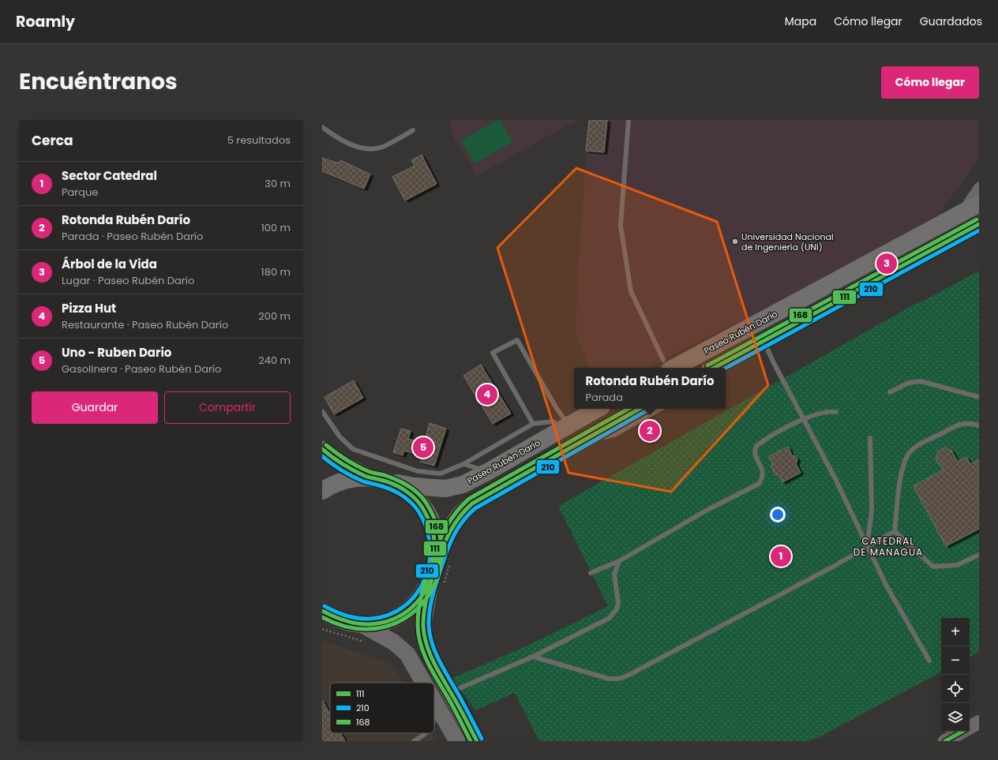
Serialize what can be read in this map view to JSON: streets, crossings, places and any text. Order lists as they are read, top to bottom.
{
  "streets": {
    "highway": ["Paseo Rubén Darío"]
  },
  "districts": ["CATEDRAL DE MANAGUA"],
  "places": ["Universidad Nacional de Ingeniería (UNI)"],
  "lines": ["transit line 168", "transit line 111", "transit line 210"],
  "legend": ["111", "210", "168"],
  "page": {
    "header": "Roamly",
    "nav": ["Mapa", "Cómo llegar", "Guardados"],
    "title": "Encuéntranos",
    "buttons": [
      "Cómo llegar",
      ["Guardar", "Compartir"]
    ],
    "heading": ["Cerca", "5 resultados"],
    "list": [
      {
        "mark": "1",
        "name": "Sector Catedral",
        "note": "Parque",
        "value": "30 m"
      },
      {
        "mark": "2",
        "name": "Rotonda Rubén Darío",
        "note": "Parada · Paseo Rubén Darío",
        "value": "100 m"
      },
      {
        "mark": "3",
        "name": "Árbol de la Vida",
        "note": "Lugar · Paseo Rubén Darío",
        "value": "180 m"
      },
      {
        "mark": "4",
        "name": "Pizza Hut",
        "note": "Restaurante · Paseo Rubén Darío",
        "value": "200 m"
      },
      {
        "mark": "5",
        "name": "Uno - Ruben Dario",
        "note": "Gasolinera · Paseo Rubén Darío",
        "value": "240 m"
      }
    ],
    "pins": [
      "3",
      "4",
      "2",
      "5",
      "1"
    ],
    "popup": ["Rotonda Rubén Darío", "Parada"],
    "map_buttons": ["+", "−"]
  }
}
